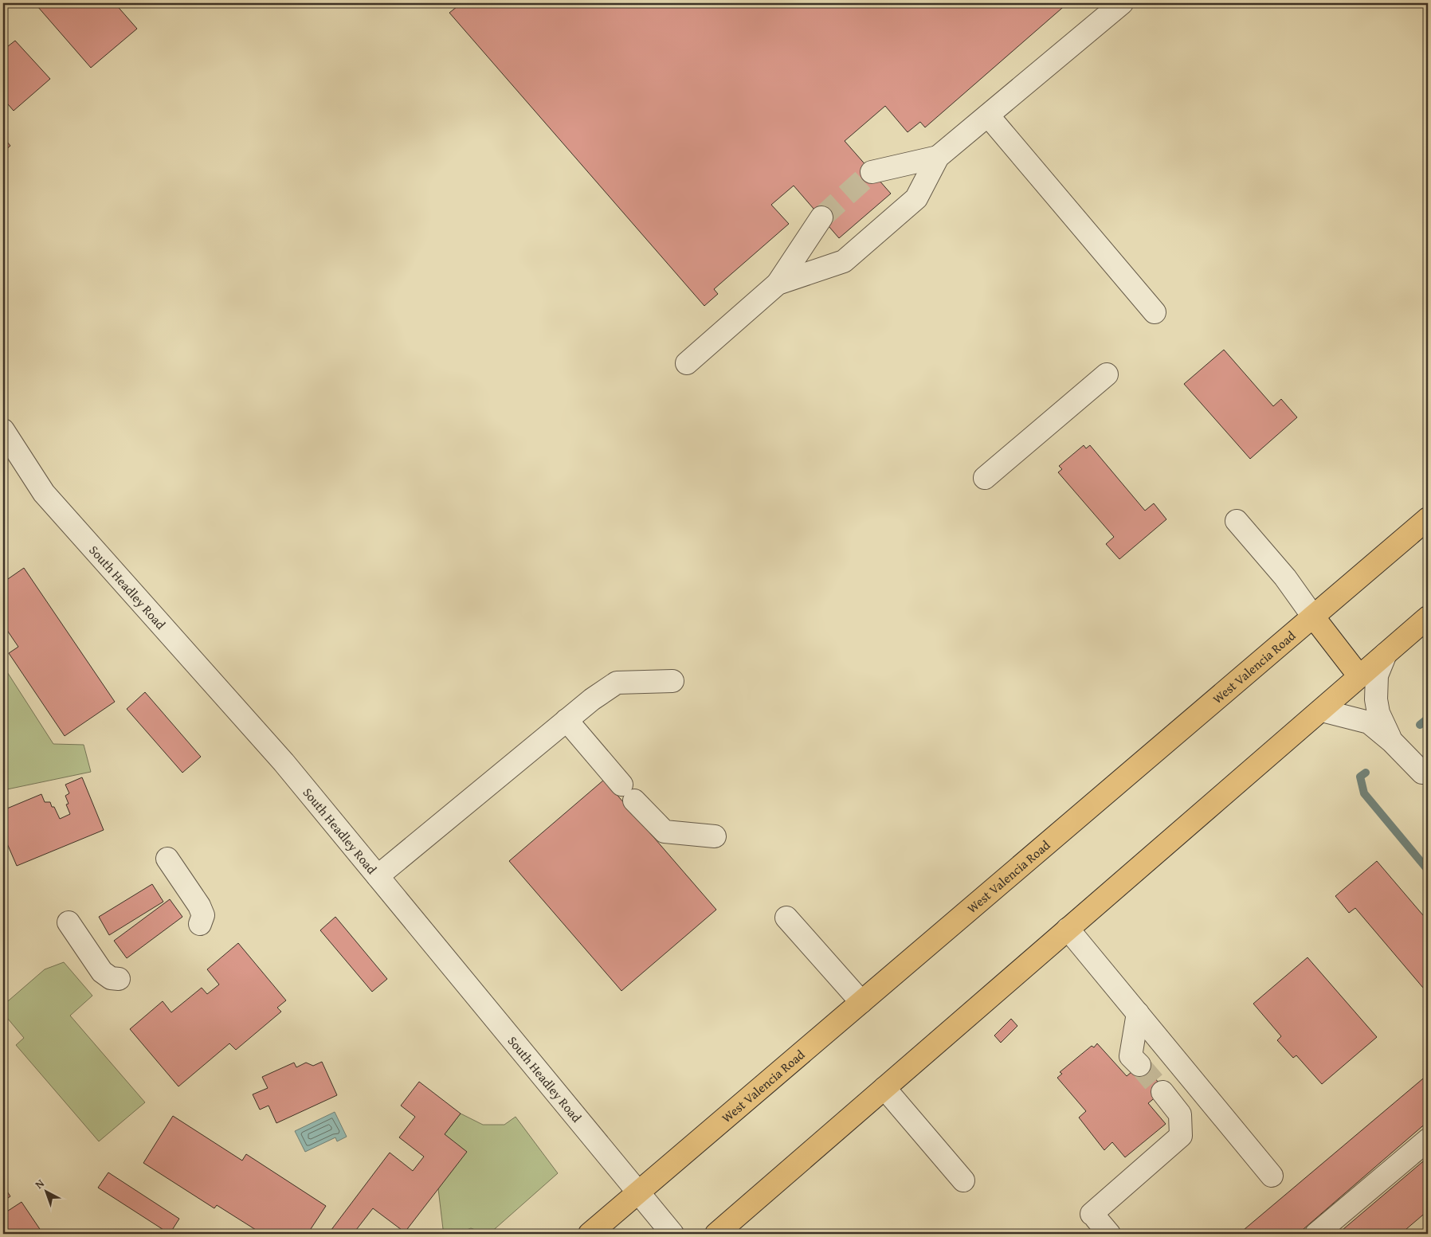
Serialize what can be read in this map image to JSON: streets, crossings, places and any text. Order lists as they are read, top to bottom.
{
  "streets": {
    "main road": ["West Valencia Road"],
    "street": ["South Headley Road"]
  },
  "crossings": [
    ["South Headley Road", "West Valencia Road"]
  ],
  "north": "top left"
}
